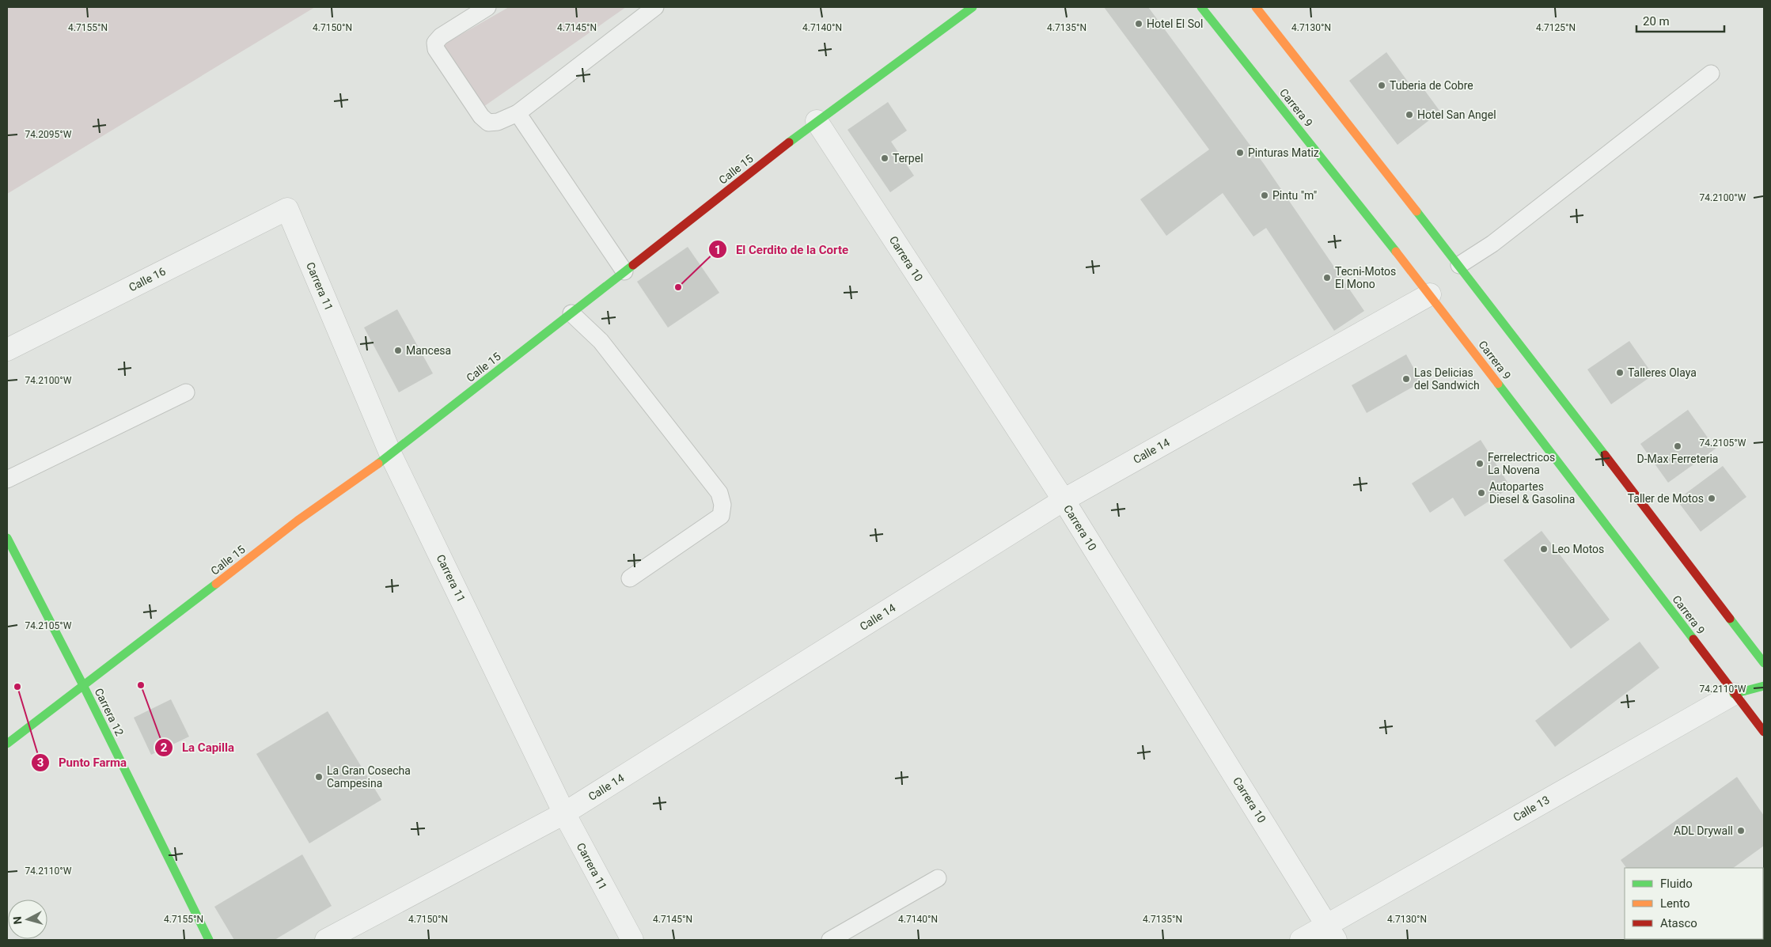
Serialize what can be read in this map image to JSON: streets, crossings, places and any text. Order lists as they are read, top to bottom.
{
  "streets": {
    "main road": [
      "Carrera 9",
      "Calle 15",
      "Carrera 12",
      "Calle 13"
    ],
    "street": [
      "Carrera 10",
      "Calle 16",
      "Carrera 11",
      "Calle 14"
    ]
  },
  "crossings": [
    ["Carrera 9", "Calle 14"],
    ["Carrera 9", "Calle 13"],
    ["Calle 15", "Carrera 10"],
    ["Calle 15", "Carrera 11"],
    ["Calle 15", "Carrera 12"],
    ["Carrera 10", "Calle 14"],
    ["Carrera 10", "Calle 13"],
    ["Calle 16", "Carrera 11"],
    ["Carrera 11", "Calle 14"]
  ],
  "places": [
    "Hotel El Sol",
    "Tuberia de Cobre",
    "Hotel San Angel",
    "Pinturas Matiz",
    "Terpel",
    "Pintu \"m\"",
    "Tecni-Motos El Mono",
    "El Cerdito de la Corte",
    "Mancesa",
    "Talleres Olaya",
    "Las Delicias del Sandwich",
    "D-Max Ferreteria",
    "Ferrelectricos La Novena",
    "Autopartes Diesel & Gasolina",
    "Taller de Motos",
    "Leo Motos",
    "La Capilla",
    "Punto Farma",
    "La Gran Cosecha Campesina",
    "ADL Drywall"
  ],
  "legend": ["Fluido", "Lento", "Atasco"],
  "scale_bar": "20 m",
  "north": "left",
  "coordinates": [
    "4.7155°N",
    "4.7150°N",
    "4.7145°N",
    "4.7140°N",
    "4.7135°N",
    "4.7130°N",
    "4.7125°N",
    "74.2095°W",
    "74.2100°W",
    "74.2105°W",
    "74.2110°W"
  ]
}
